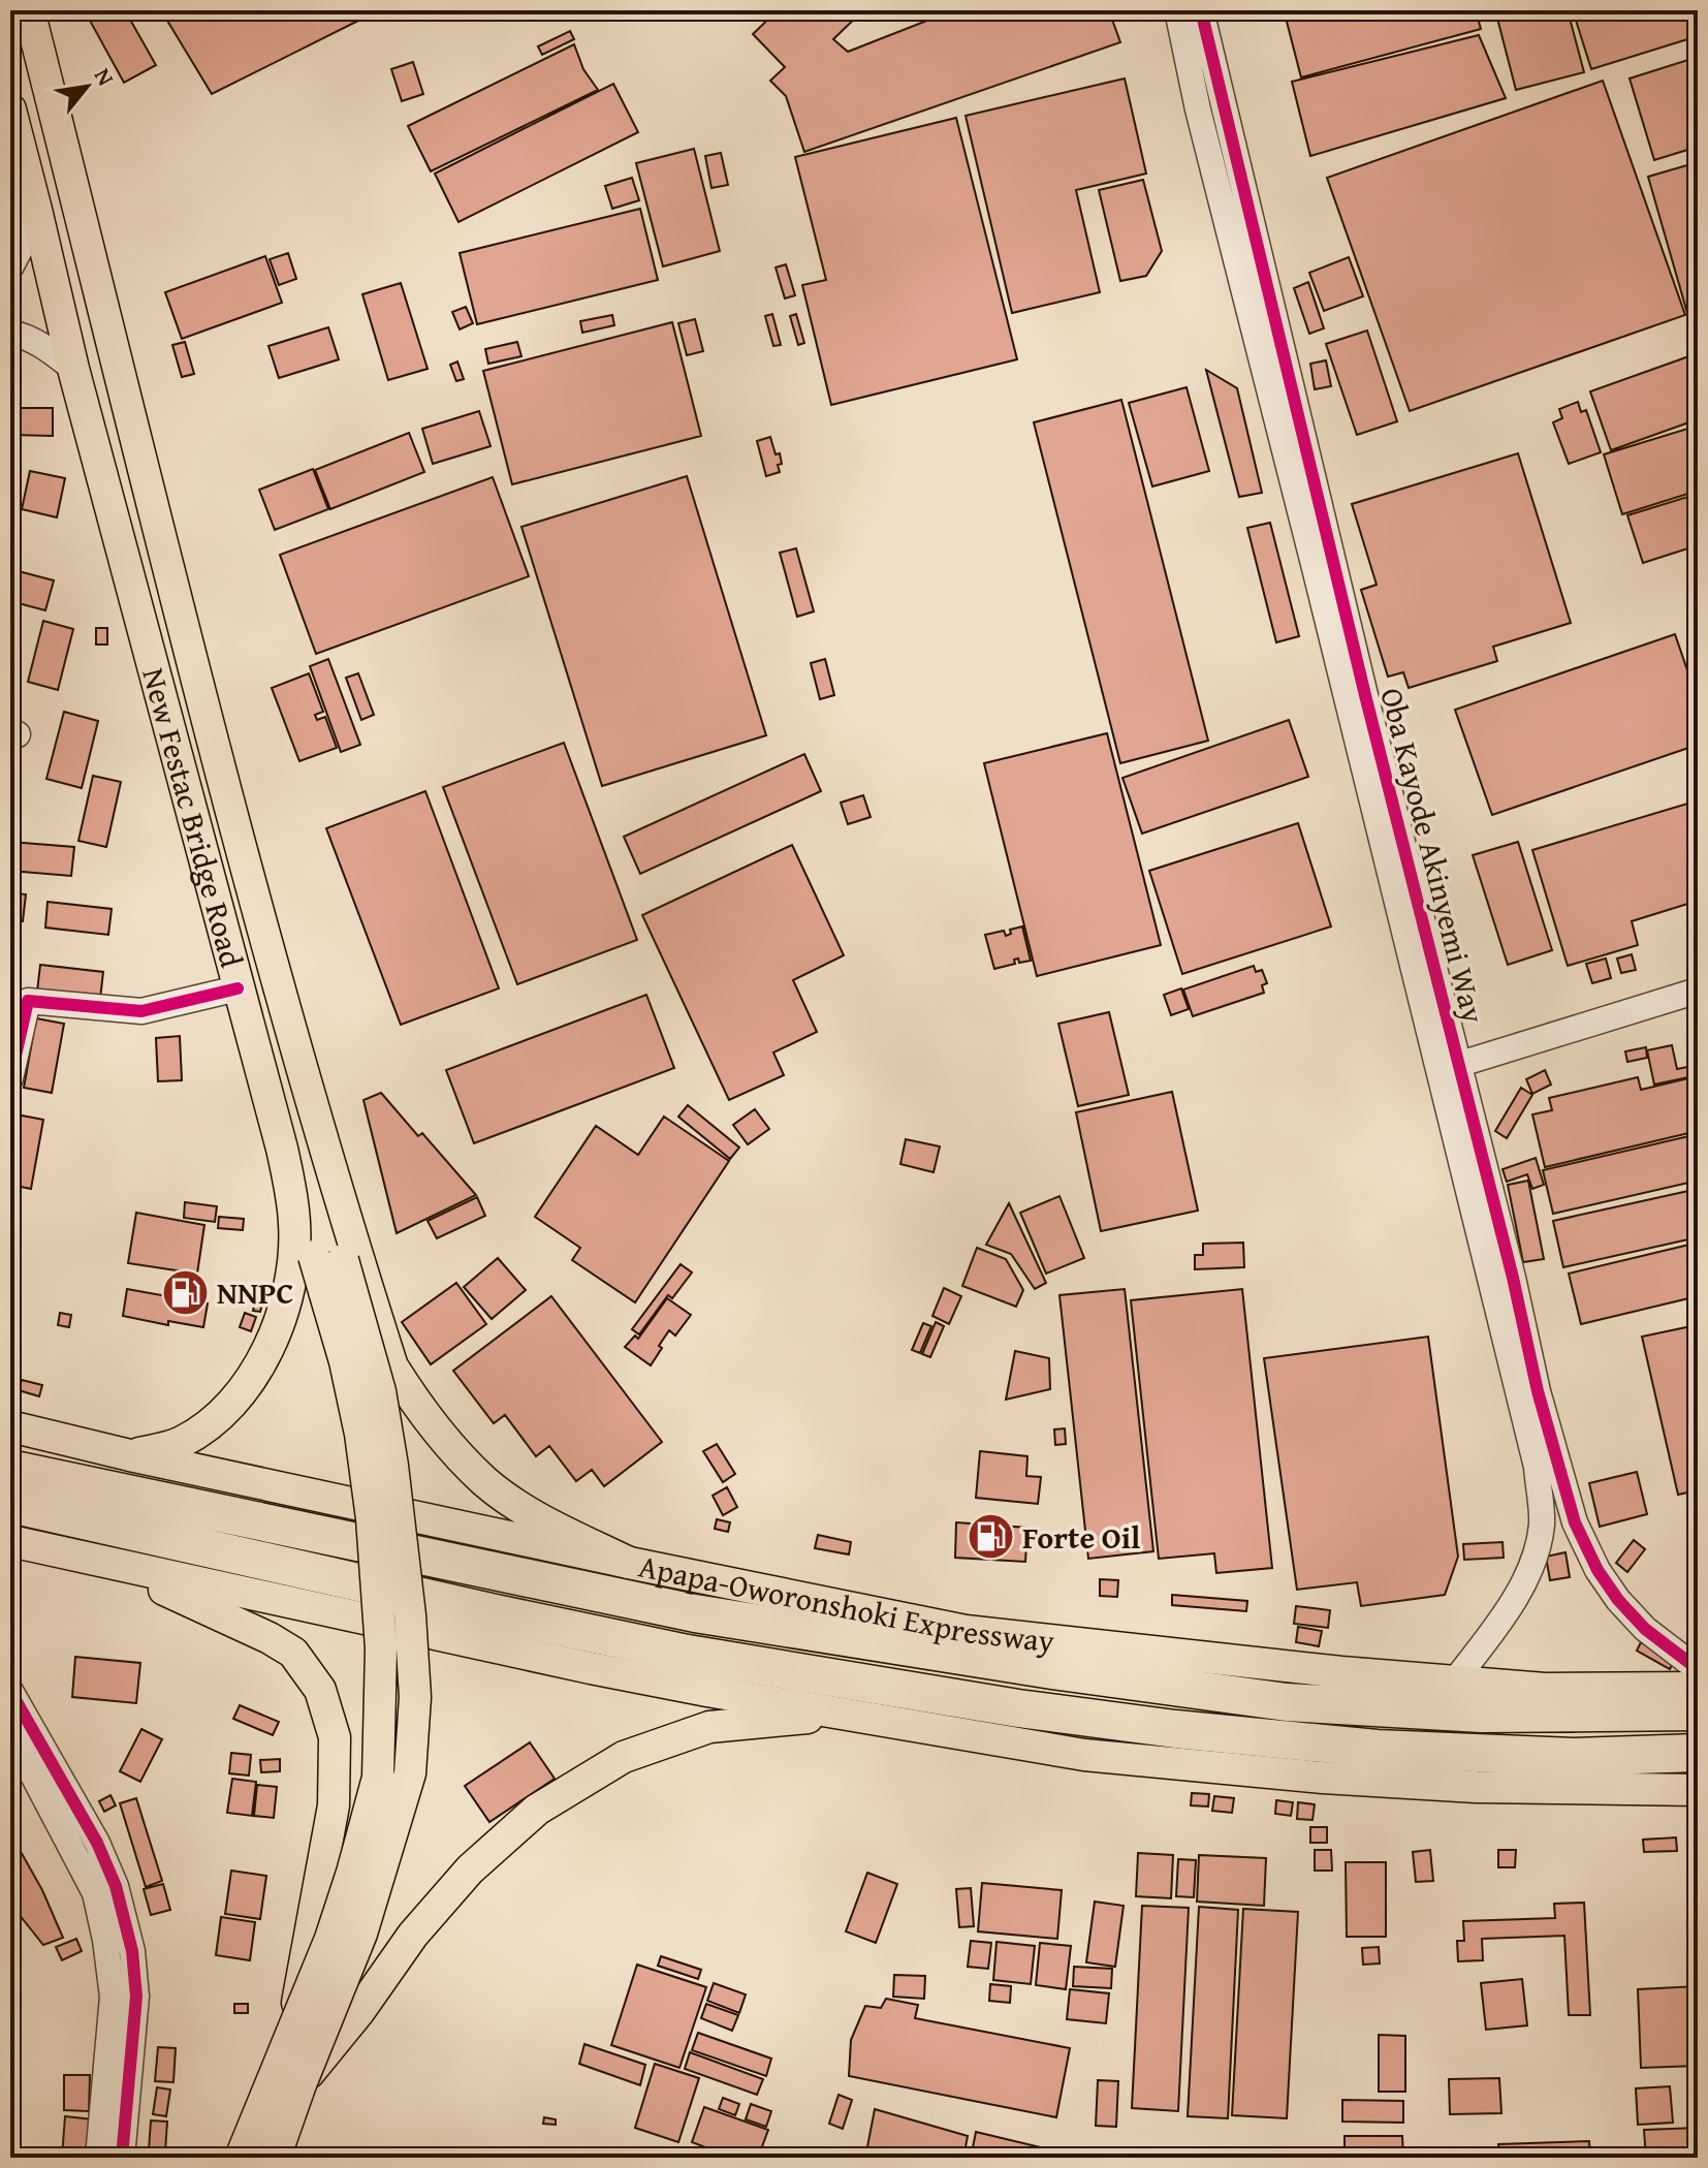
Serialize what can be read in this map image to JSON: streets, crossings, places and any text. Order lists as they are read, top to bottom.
{
  "streets": {
    "highway": ["Apapa-Oworonshoki Expressway"],
    "main road": ["New Festac Bridge Road"],
    "street": ["Oba Kayode Akinyemi Way"]
  },
  "crossings": [
    ["New Festac Bridge Road", "Apapa-Oworonshoki Expressway"],
    ["Oba Kayode Akinyemi Way", "Apapa-Oworonshoki Expressway"]
  ],
  "places": {
    "fuel station": ["NNPC", "Forte Oil"]
  },
  "north": "top right"
}
